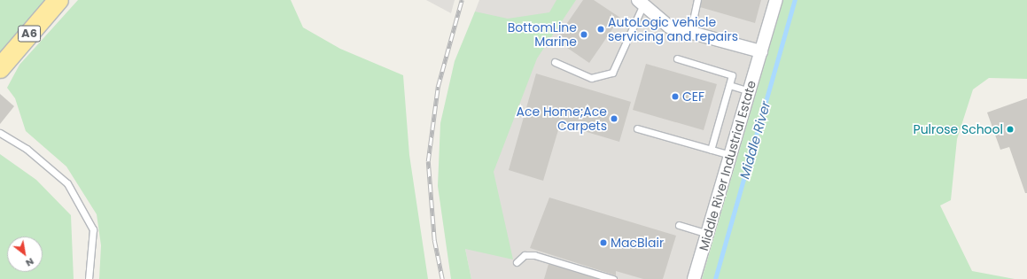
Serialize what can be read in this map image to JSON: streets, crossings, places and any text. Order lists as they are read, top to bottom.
{
  "streets": {
    "highway": ["A6"],
    "street": ["Middle River Industrial Estate"]
  },
  "water": ["Middle River"],
  "places": [
    "AutoLogic vehicle servicing and repairs",
    "BottomLine Marine",
    "CEF",
    "Ace Home;Ace Carpets",
    "Pulrose School",
    "MacBlair"
  ],
  "north": "bottom right"
}
